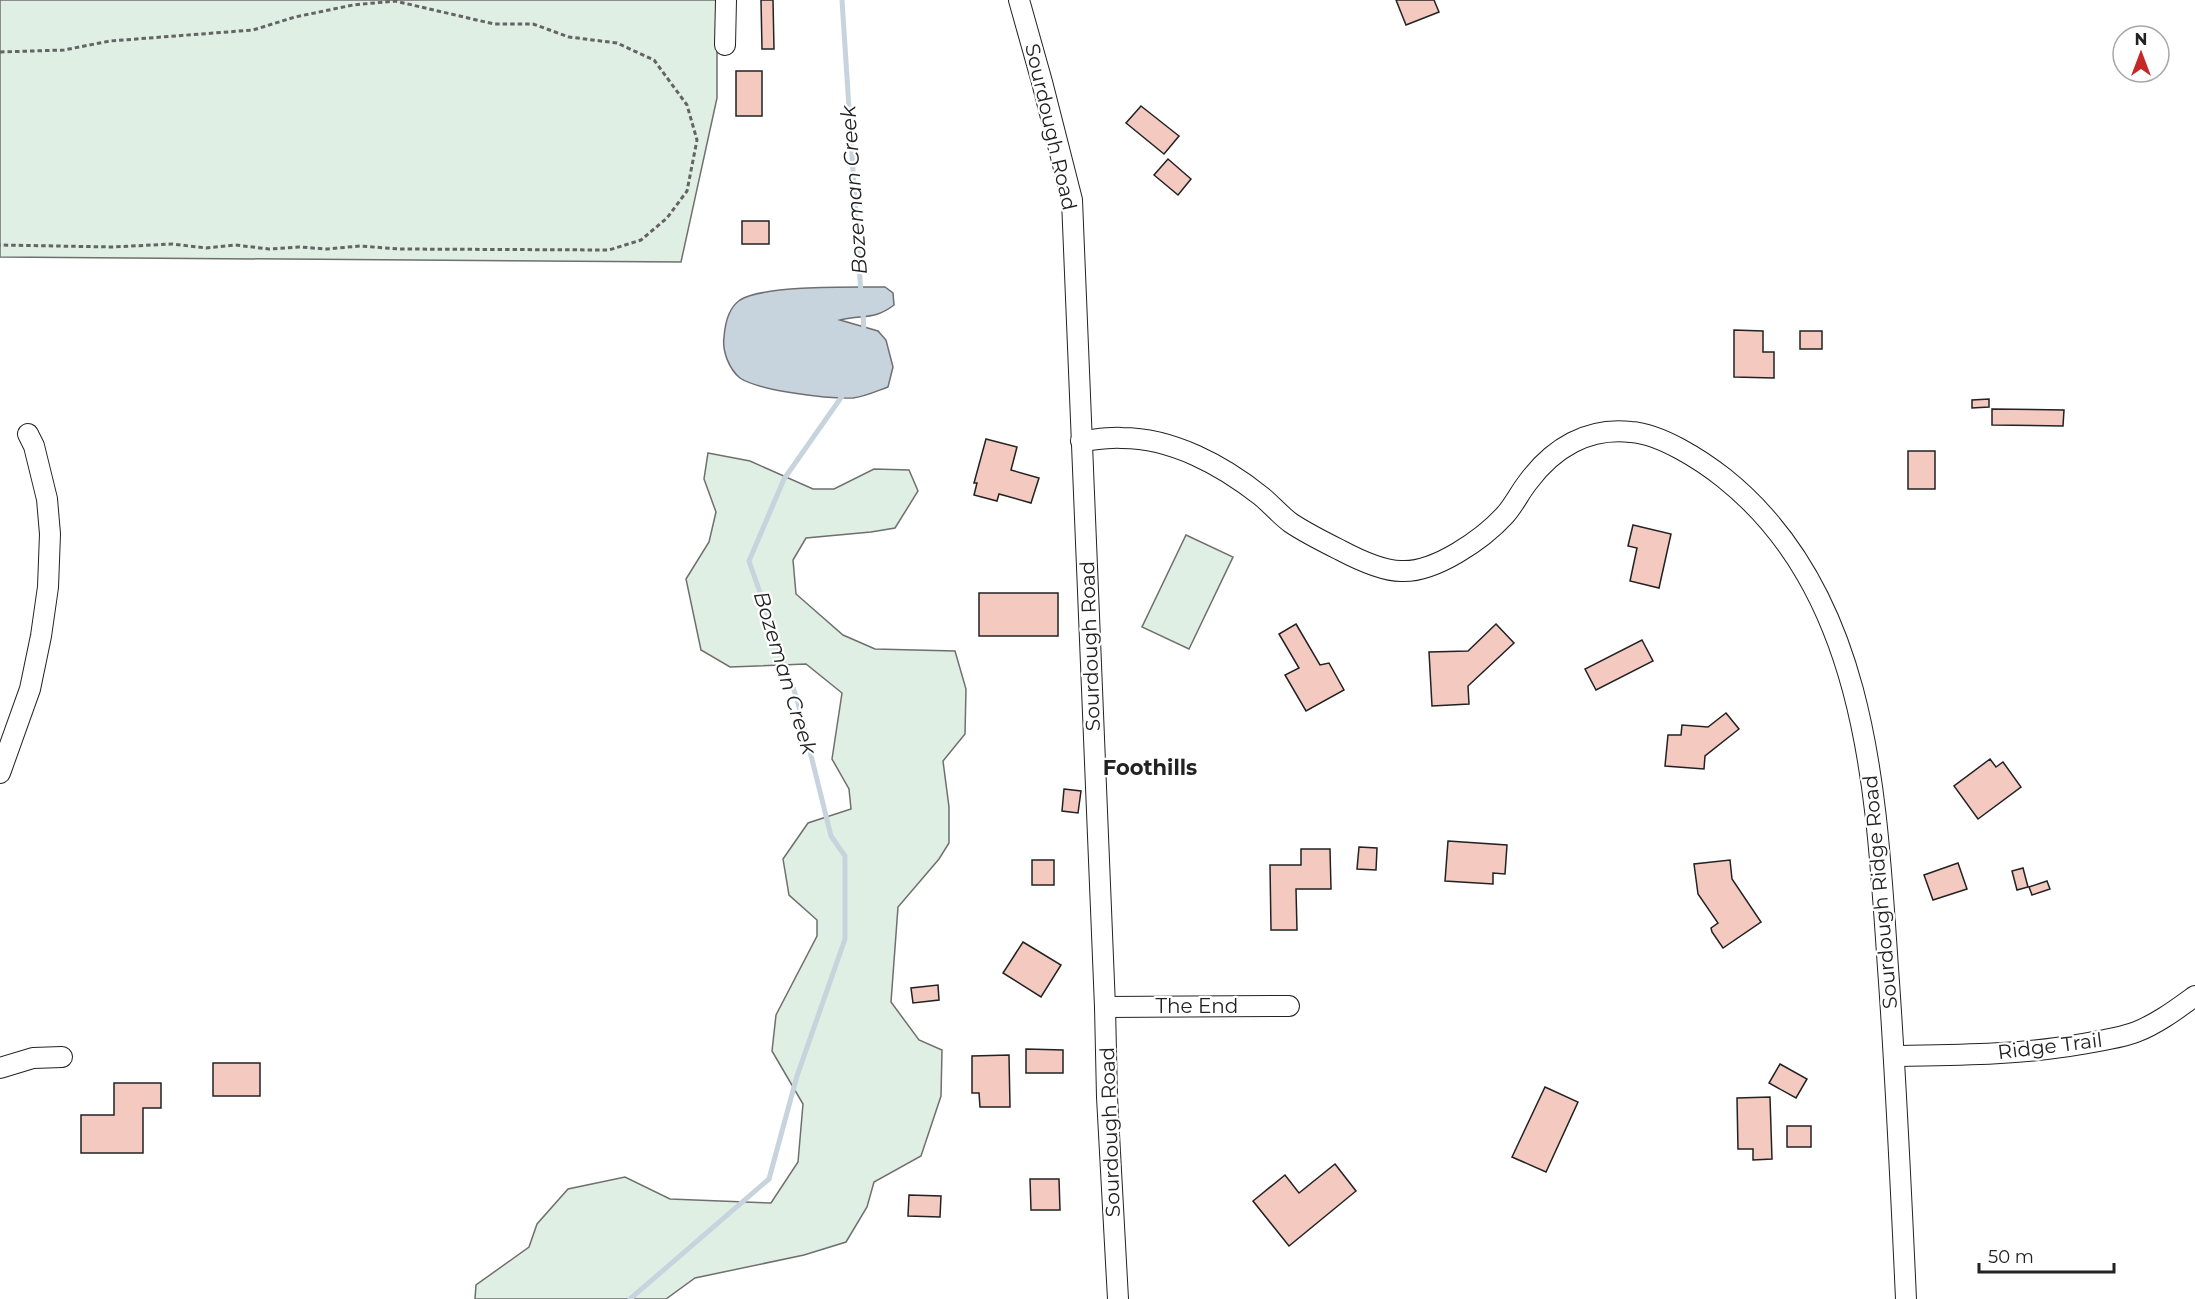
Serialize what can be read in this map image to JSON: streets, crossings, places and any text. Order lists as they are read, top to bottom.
{
  "streets": {
    "street": [
      "Sourdough Road",
      "Sourdough Ridge Road",
      "The End",
      "Ridge Trail"
    ]
  },
  "crossings": [
    ["Sourdough Road", "Sourdough Ridge Road"],
    ["Sourdough Road", "The End"],
    ["Sourdough Ridge Road", "Ridge Trail"]
  ],
  "districts": ["Foothills"],
  "water": ["Bozeman Creek"],
  "scale_bar": "50 m",
  "north": "top"
}
